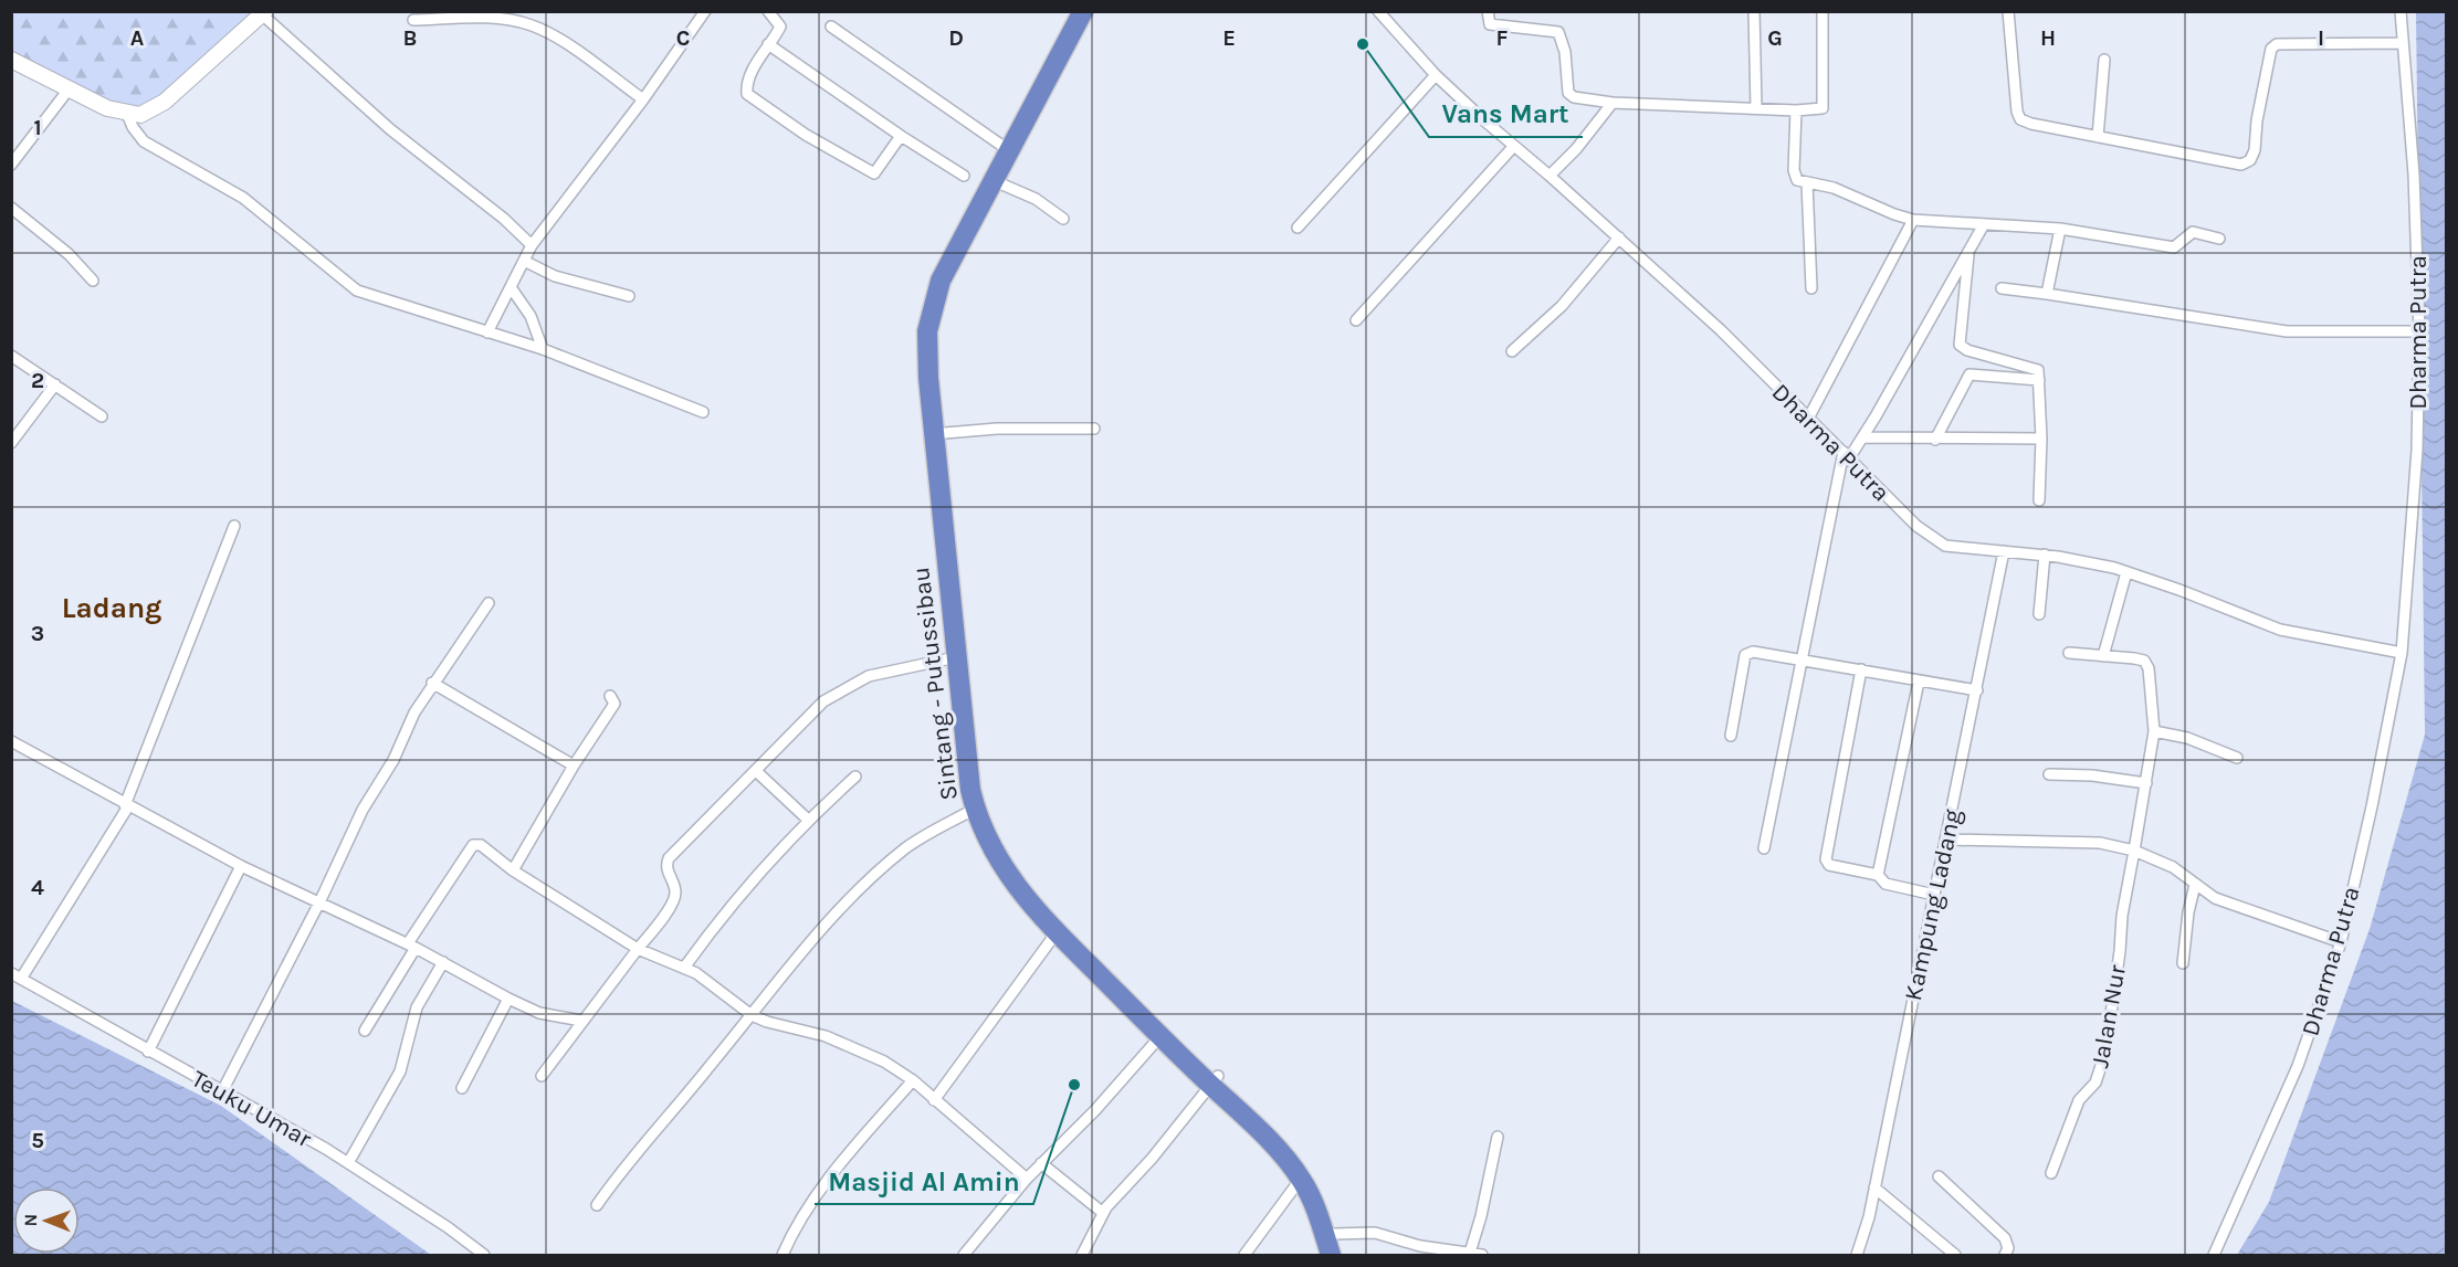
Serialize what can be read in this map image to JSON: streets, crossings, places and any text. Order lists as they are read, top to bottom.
{
  "streets": {
    "highway": ["Sintang - Putussibau"],
    "street": [
      "Dharma Putra",
      "Kampung Ladang",
      "Jalan Nur",
      "Teuku Umar"
    ]
  },
  "crossings": [
    ["Dharma Putra", "Kampung Ladang"]
  ],
  "districts": ["Ladang"],
  "places": ["Vans Mart", "Masjid Al Amin"],
  "north": "left",
  "grid": {
    "columns": [
      "A",
      "B",
      "C",
      "D",
      "E",
      "F",
      "G",
      "H",
      "I"
    ],
    "rows": [
      "1",
      "2",
      "3",
      "4",
      "5"
    ]
  }
}
